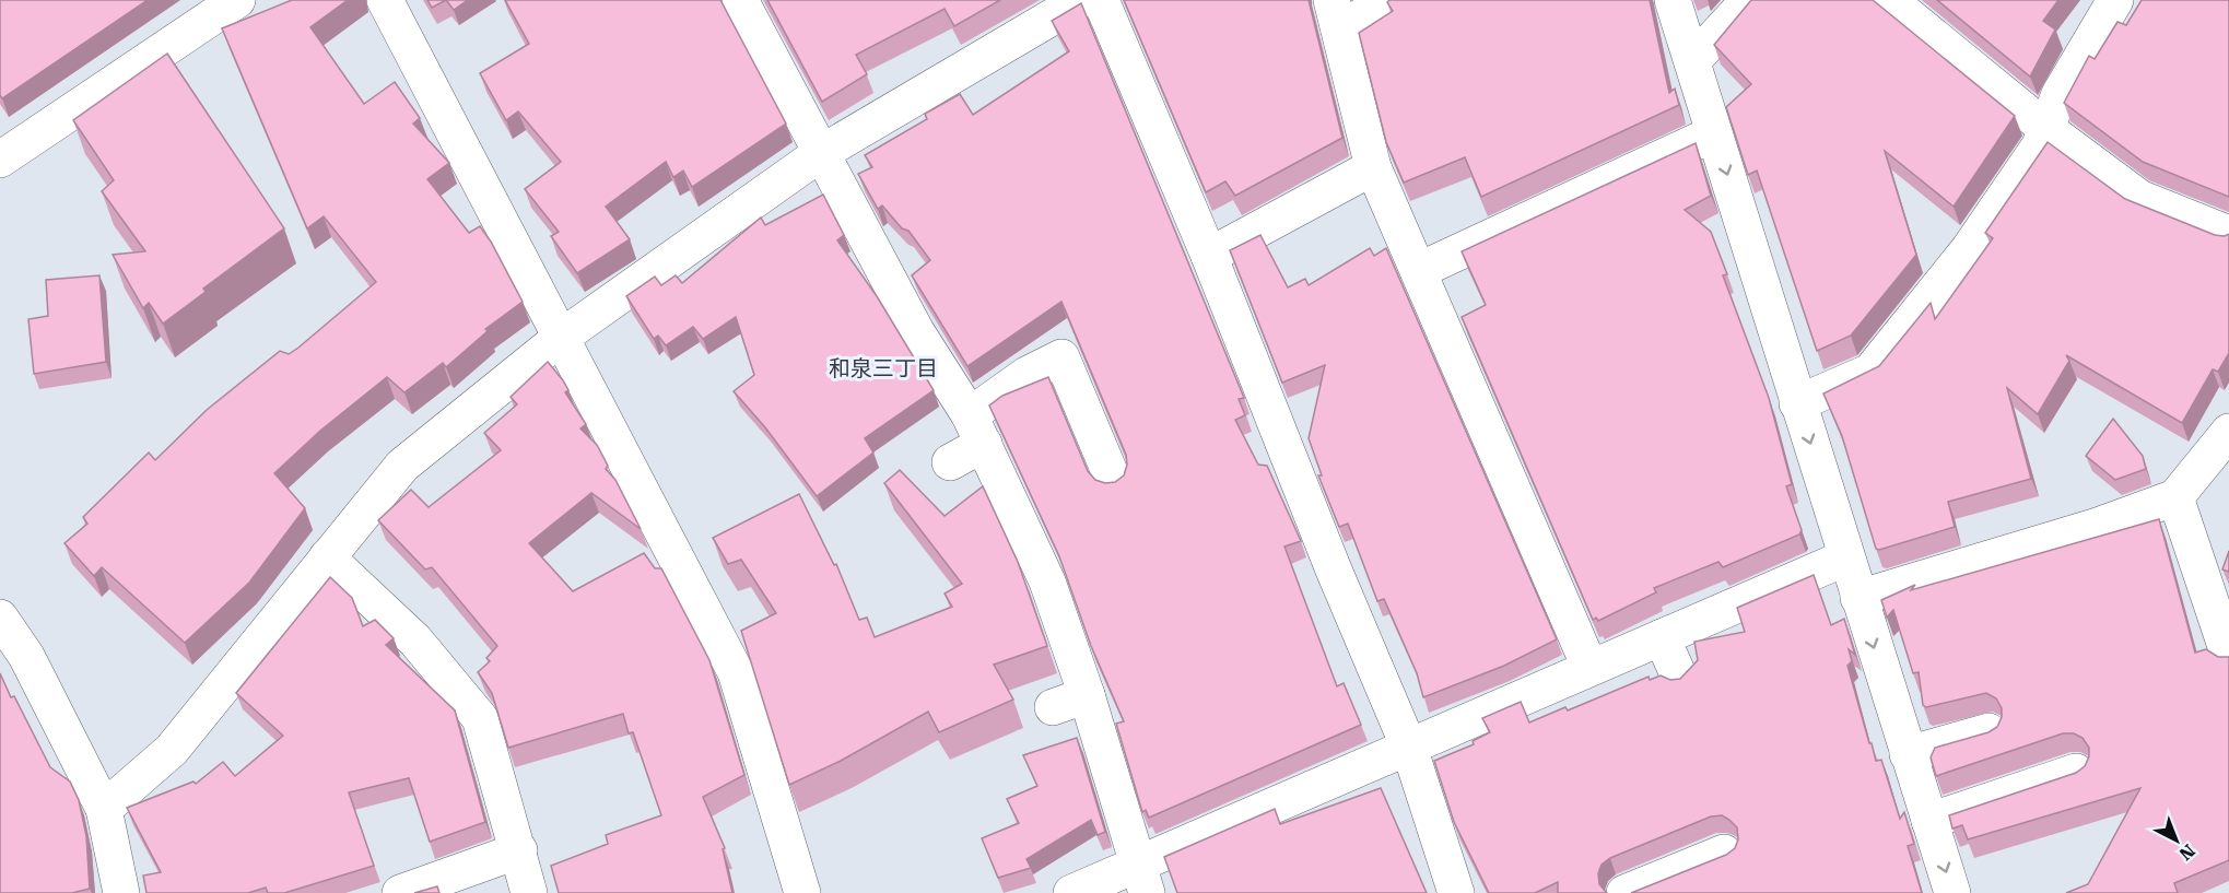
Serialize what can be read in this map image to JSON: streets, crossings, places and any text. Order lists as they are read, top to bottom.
{
  "districts": ["和泉三丁目"],
  "north": "bottom right"
}
